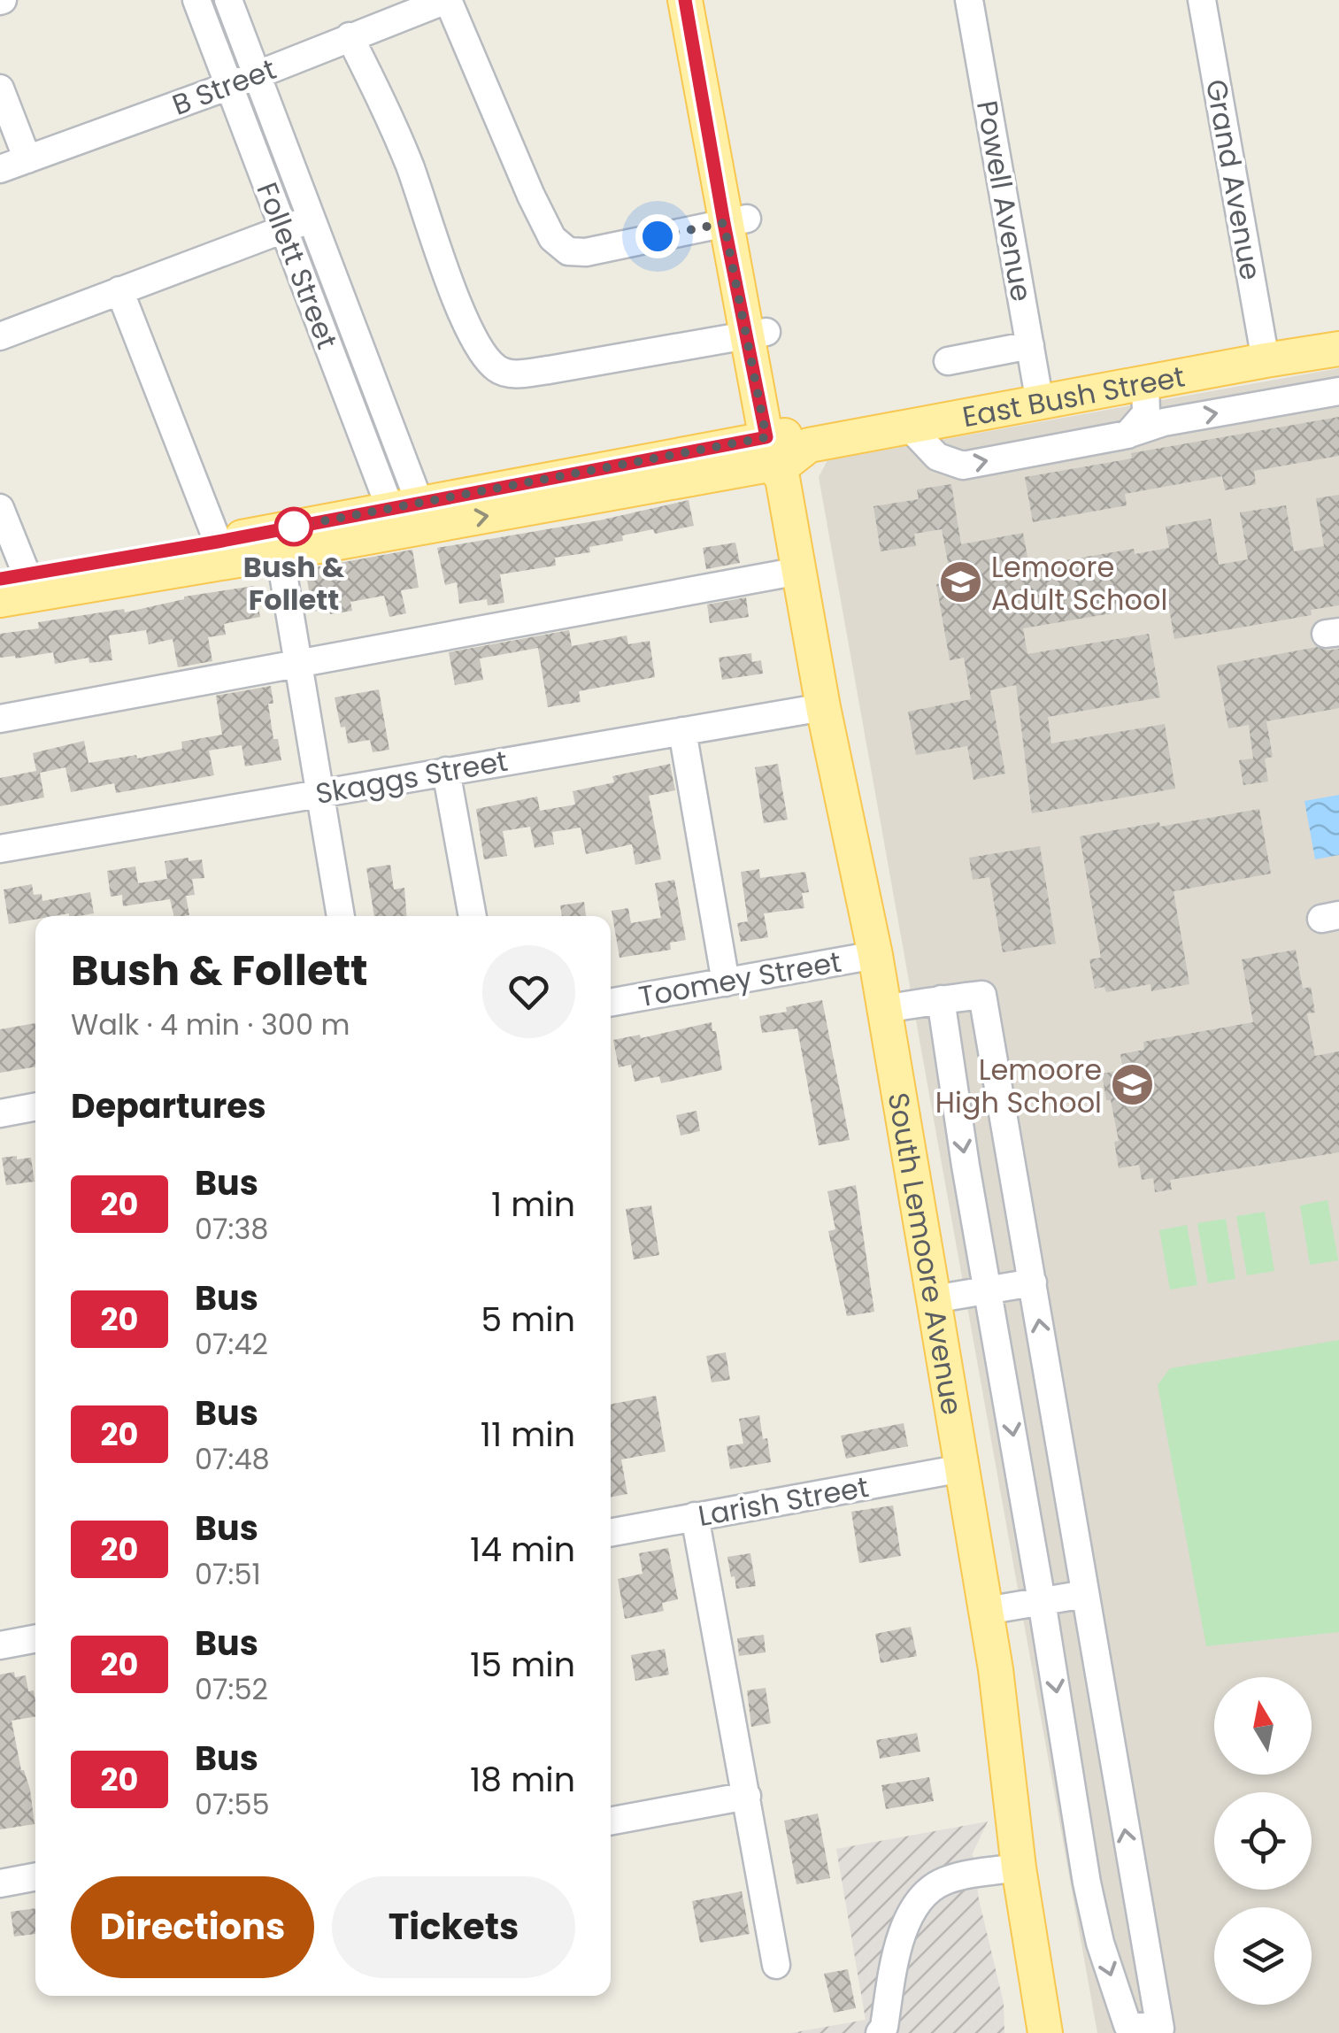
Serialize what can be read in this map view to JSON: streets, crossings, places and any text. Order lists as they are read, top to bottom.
{
  "streets": {
    "main road": ["East Bush Street", "South Lemoore Avenue"],
    "street": [
      "B Street",
      "Grand Avenue",
      "Powell Avenue",
      "Follett Street",
      "Skaggs Street",
      "Toomey Street",
      "Larish Street"
    ]
  },
  "crossings": [
    ["B Street", "Follett Street"],
    ["Grand Avenue", "East Bush Street"],
    ["Powell Avenue", "East Bush Street"],
    ["Follett Street", "East Bush Street"],
    ["East Bush Street", "South Lemoore Avenue"],
    ["Skaggs Street", "South Lemoore Avenue"],
    ["Toomey Street", "South Lemoore Avenue"],
    ["South Lemoore Avenue", "Larish Street"]
  ],
  "places": {
    "other": ["Bush & Follett"],
    "school or university": ["Lemoore Adult School", "Lemoore High School"]
  },
  "lines": ["bus line 20"],
  "north": "top",
  "page": {
    "heading": [
      ["Bush & Follett", "Walk · 4 min · 300 m"],
      "Departures"
    ],
    "list": [
      {
        "mark": "20",
        "name": "Bus",
        "note": "07:38",
        "value": "1 min"
      },
      {
        "mark": "20",
        "name": "Bus",
        "note": "07:42",
        "value": "5 min"
      },
      {
        "mark": "20",
        "name": "Bus",
        "note": "07:48",
        "value": "11 min"
      },
      {
        "mark": "20",
        "name": "Bus",
        "note": "07:51",
        "value": "14 min"
      },
      {
        "mark": "20",
        "name": "Bus",
        "note": "07:52",
        "value": "15 min"
      },
      {
        "mark": "20",
        "name": "Bus",
        "note": "07:55",
        "value": "18 min"
      }
    ],
    "buttons": ["Directions", "Tickets"]
  }
}
